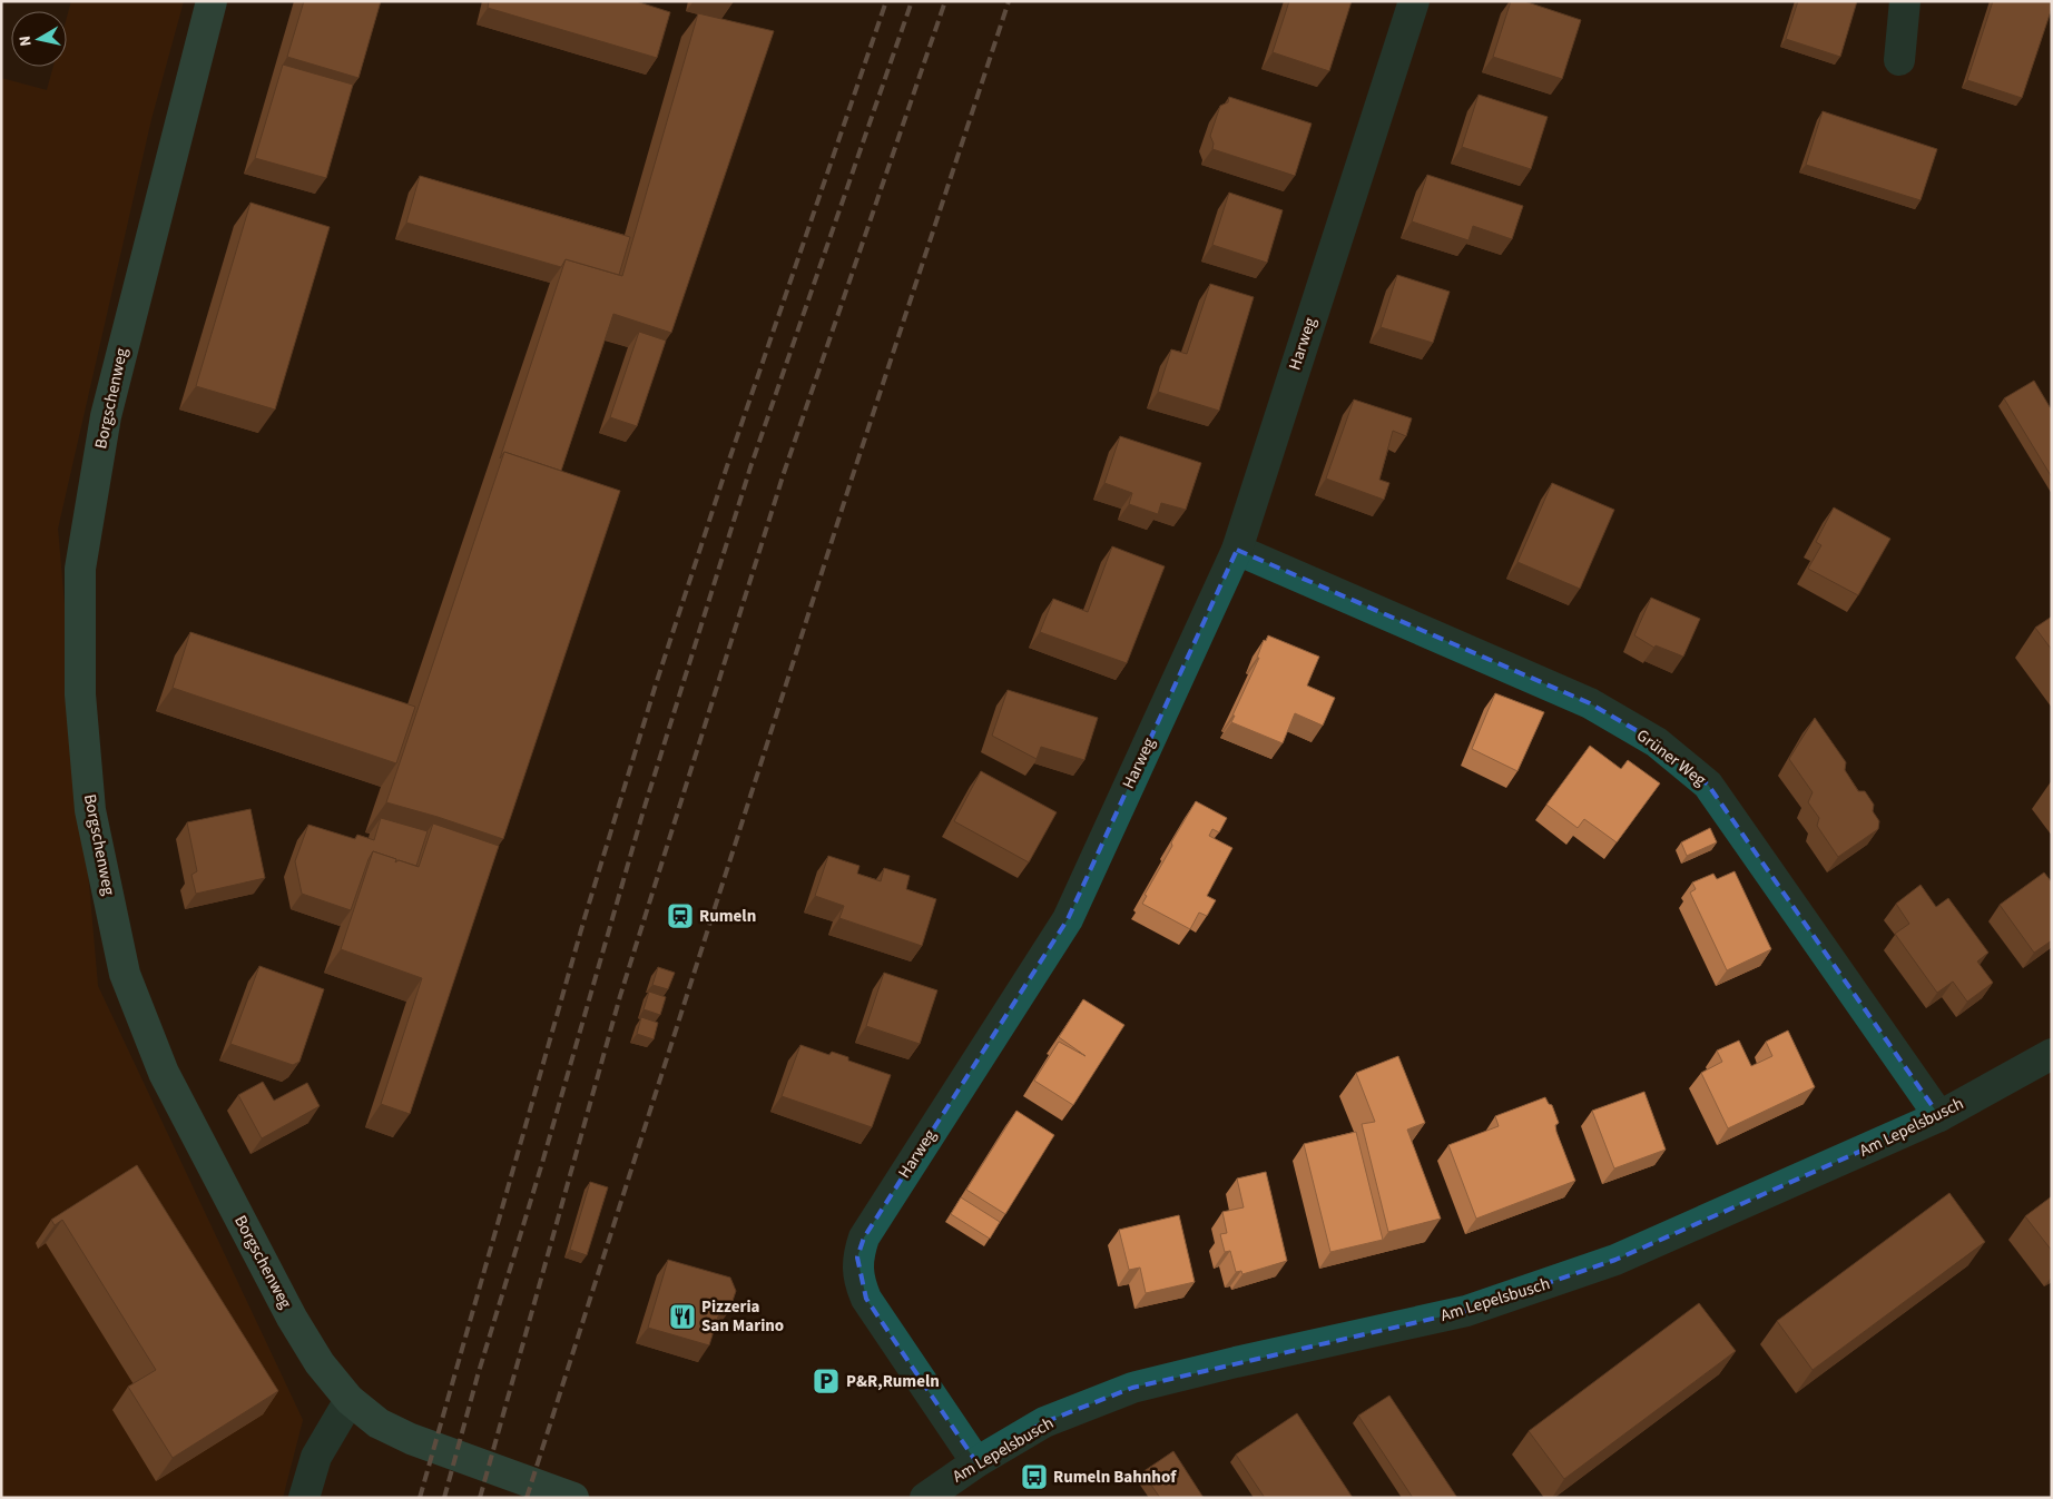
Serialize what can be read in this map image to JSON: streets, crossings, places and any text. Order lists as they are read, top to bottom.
{
  "streets": {
    "main road": ["Borgschenweg"],
    "street": ["Harweg", "Grüner Weg", "Am Lepelsbusch"]
  },
  "crossings": [
    ["Harweg", "Grüner Weg"],
    ["Harweg", "Am Lepelsbusch"],
    ["Grüner Weg", "Am Lepelsbusch"]
  ],
  "places": {
    "station": ["Rumeln"],
    "restaurant": ["Pizzeria San Marino"],
    "parking": ["P&R,Rumeln"],
    "bus stop": ["Rumeln Bahnhof"]
  },
  "north": "left"
}
